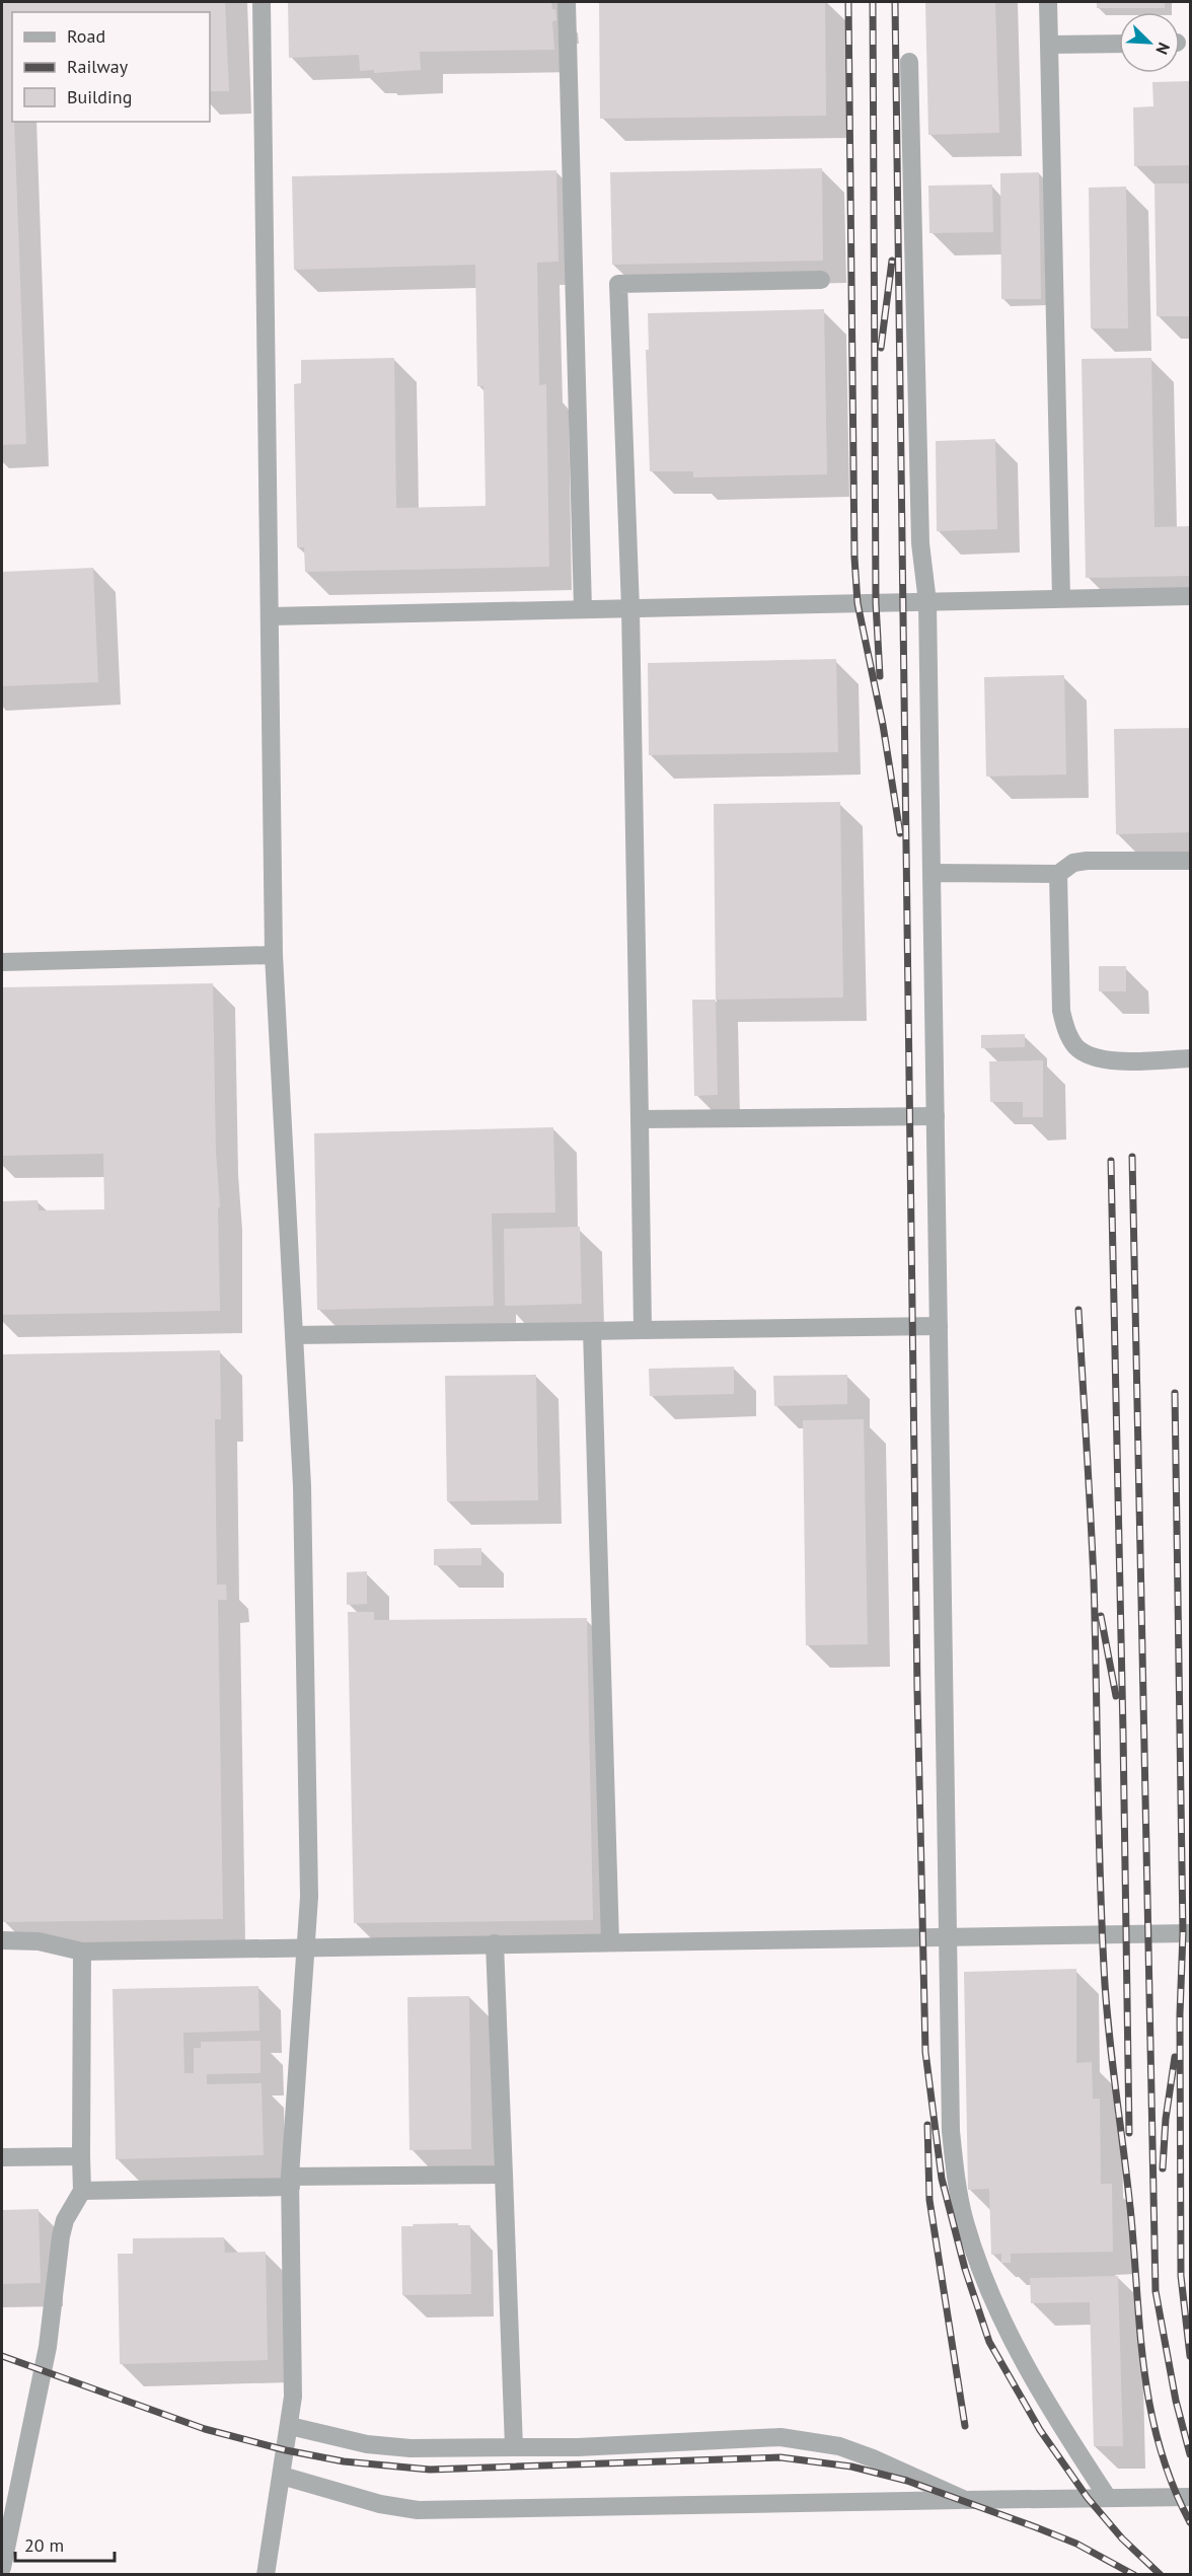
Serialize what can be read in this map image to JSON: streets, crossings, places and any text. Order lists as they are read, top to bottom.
{
  "legend": ["Road", "Railway", "Building"],
  "scale_bar": "20 m",
  "north": "bottom right"
}
